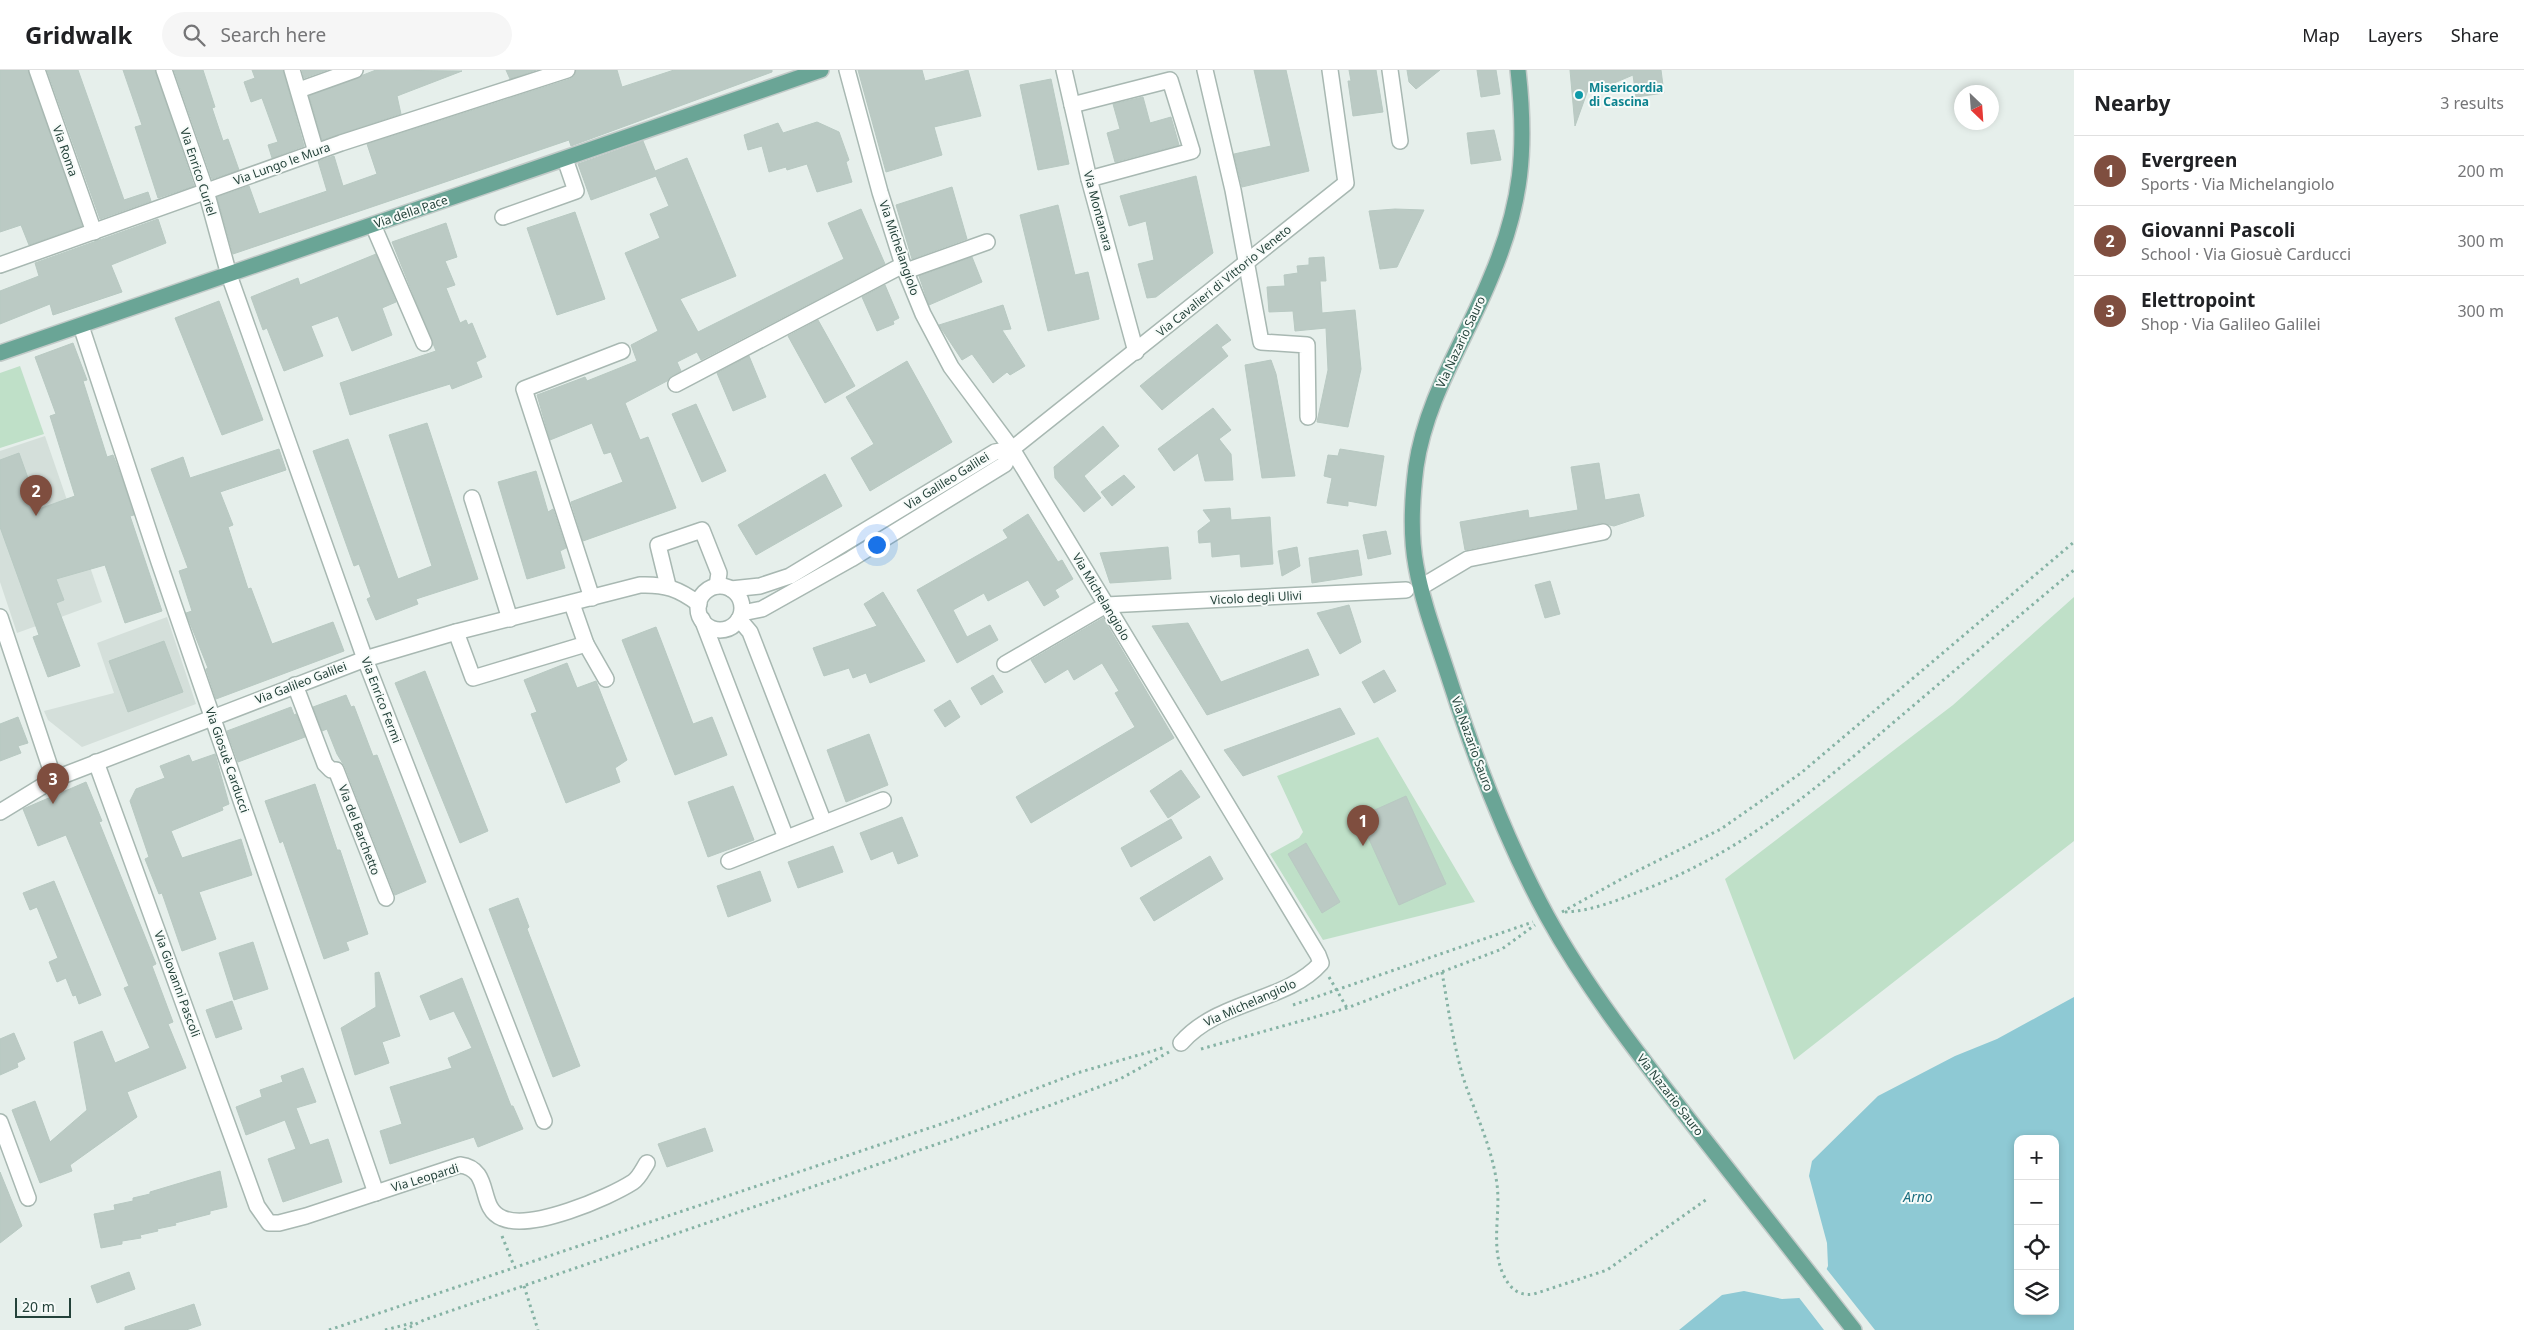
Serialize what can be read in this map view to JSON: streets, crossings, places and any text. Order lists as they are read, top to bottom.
{
  "streets": {
    "main road": ["Via della Pace", "Via Nazario Sauro"],
    "street": [
      "Via Roma",
      "Via Lungo le Mura",
      "Via Enrico Curiel",
      "Via Montanara",
      "Via Michelangiolo",
      "Via Cavalieri di Vittorio Veneto",
      "Via Galileo Galilei",
      "Vicolo degli Ulivi",
      "Via Enrico Fermi",
      "Via Giosuè Carducci",
      "Via del Barchetto",
      "Via Giovanni Pascoli",
      "Via Leopardi"
    ]
  },
  "crossings": [
    ["Via Roma", "Via Lungo le Mura"],
    ["Via Lungo le Mura", "Via Enrico Curiel"],
    ["Via Enrico Curiel", "Via della Pace"],
    ["Via Enrico Curiel", "Via Enrico Fermi"],
    ["Via Montanara", "Via Cavalieri di Vittorio Veneto"],
    ["Via della Pace", "Via Enrico Fermi"],
    ["Via della Pace", "Via Giosuè Carducci"],
    ["Via Michelangiolo", "Via Cavalieri di Vittorio Veneto"],
    ["Via Michelangiolo", "Via Galileo Galilei"],
    ["Via Michelangiolo", "Vicolo degli Ulivi"],
    ["Via Cavalieri di Vittorio Veneto", "Via Galileo Galilei"],
    ["Via Nazario Sauro", "Vicolo degli Ulivi"],
    ["Via Galileo Galilei", "Via Enrico Fermi"],
    ["Via Galileo Galilei", "Via Giosuè Carducci"],
    ["Via Galileo Galilei", "Via del Barchetto"],
    ["Via Galileo Galilei", "Via Giovanni Pascoli"],
    ["Via Giosuè Carducci", "Via Leopardi"],
    ["Via Giovanni Pascoli", "Via Leopardi"]
  ],
  "water": ["Arno"],
  "places": ["Misericordia di Cascina"],
  "scale_bar": "20 m",
  "north": "bottom right",
  "page": {
    "header": "Gridwalk",
    "search": "Search here",
    "nav": ["Map", "Layers", "Share"],
    "heading": ["Nearby", "3 results"],
    "list": [
      {
        "mark": "1",
        "name": "Evergreen",
        "note": "Sports · Via Michelangiolo",
        "value": "200 m"
      },
      {
        "mark": "2",
        "name": "Giovanni Pascoli",
        "note": "School · Via Giosuè Carducci",
        "value": "300 m"
      },
      {
        "mark": "3",
        "name": "Elettropoint",
        "note": "Shop · Via Galileo Galilei",
        "value": "300 m"
      }
    ],
    "pins": ["2", "3", "1"],
    "map_buttons": ["+", "−"],
    "scale": "20 m"
  }
}
